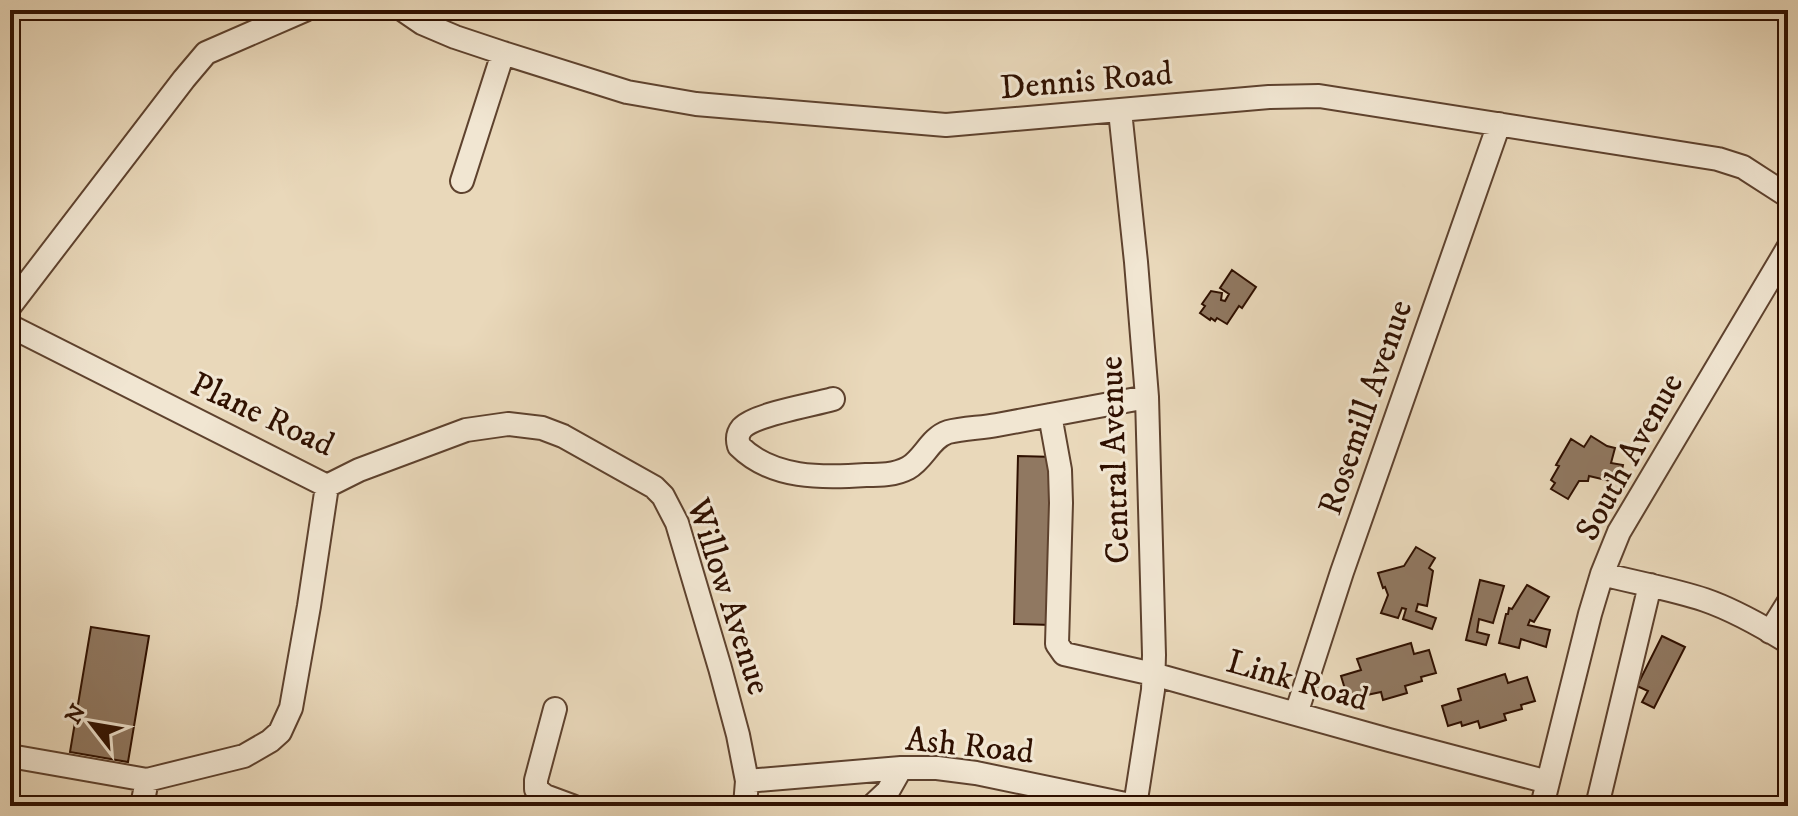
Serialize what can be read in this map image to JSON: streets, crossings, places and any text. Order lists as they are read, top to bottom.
{
  "streets": {
    "street": [
      "Dennis Road",
      "Rosemill Avenue",
      "Plane Road",
      "South Avenue",
      "Central Avenue",
      "Willow Avenue",
      "Link Road",
      "Ash Road"
    ]
  },
  "crossings": [
    ["Dennis Road", "Rosemill Avenue"],
    ["Dennis Road", "Central Avenue"],
    ["Rosemill Avenue", "Link Road"],
    ["Plane Road", "Willow Avenue"],
    ["South Avenue", "Link Road"],
    ["Central Avenue", "Link Road"],
    ["Central Avenue", "Ash Road"],
    ["Willow Avenue", "Ash Road"]
  ],
  "north": "top left"
}
